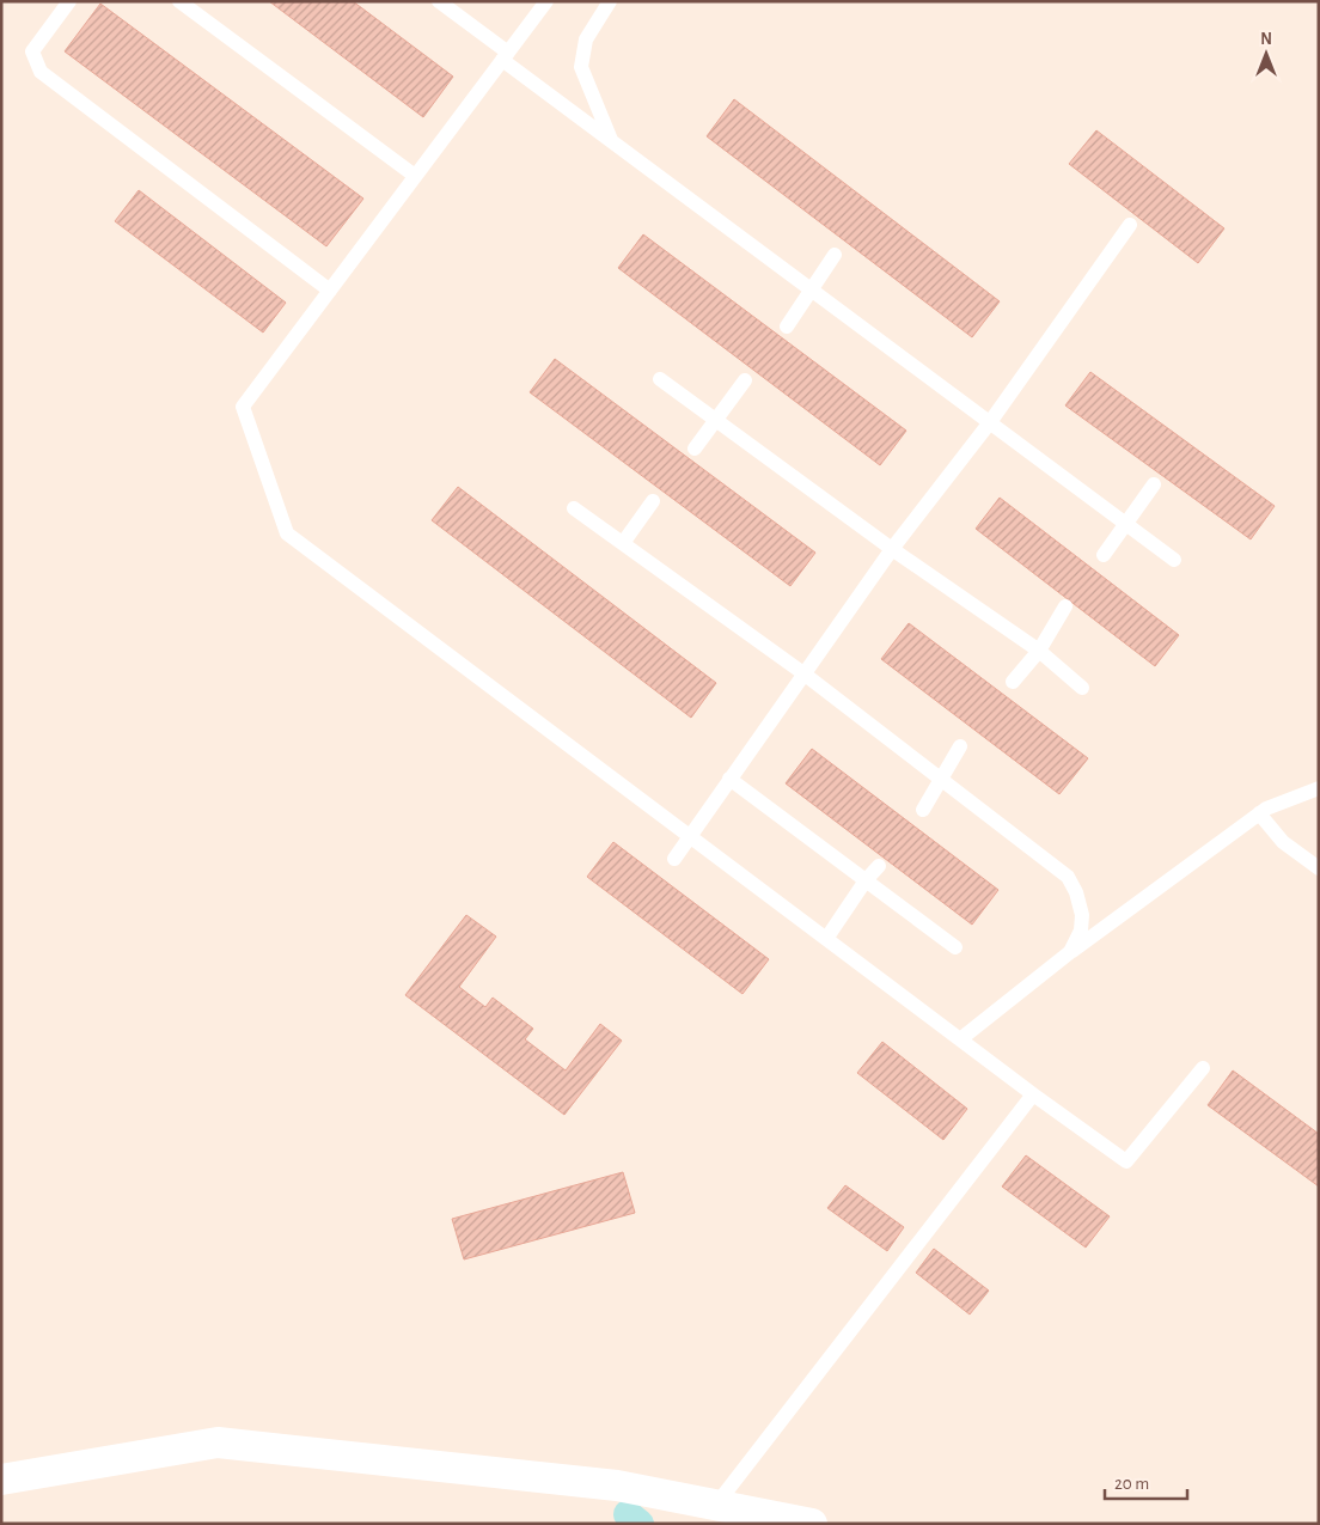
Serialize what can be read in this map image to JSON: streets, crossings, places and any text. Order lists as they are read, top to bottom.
{
  "scale_bar": "20 m",
  "north": "top"
}
